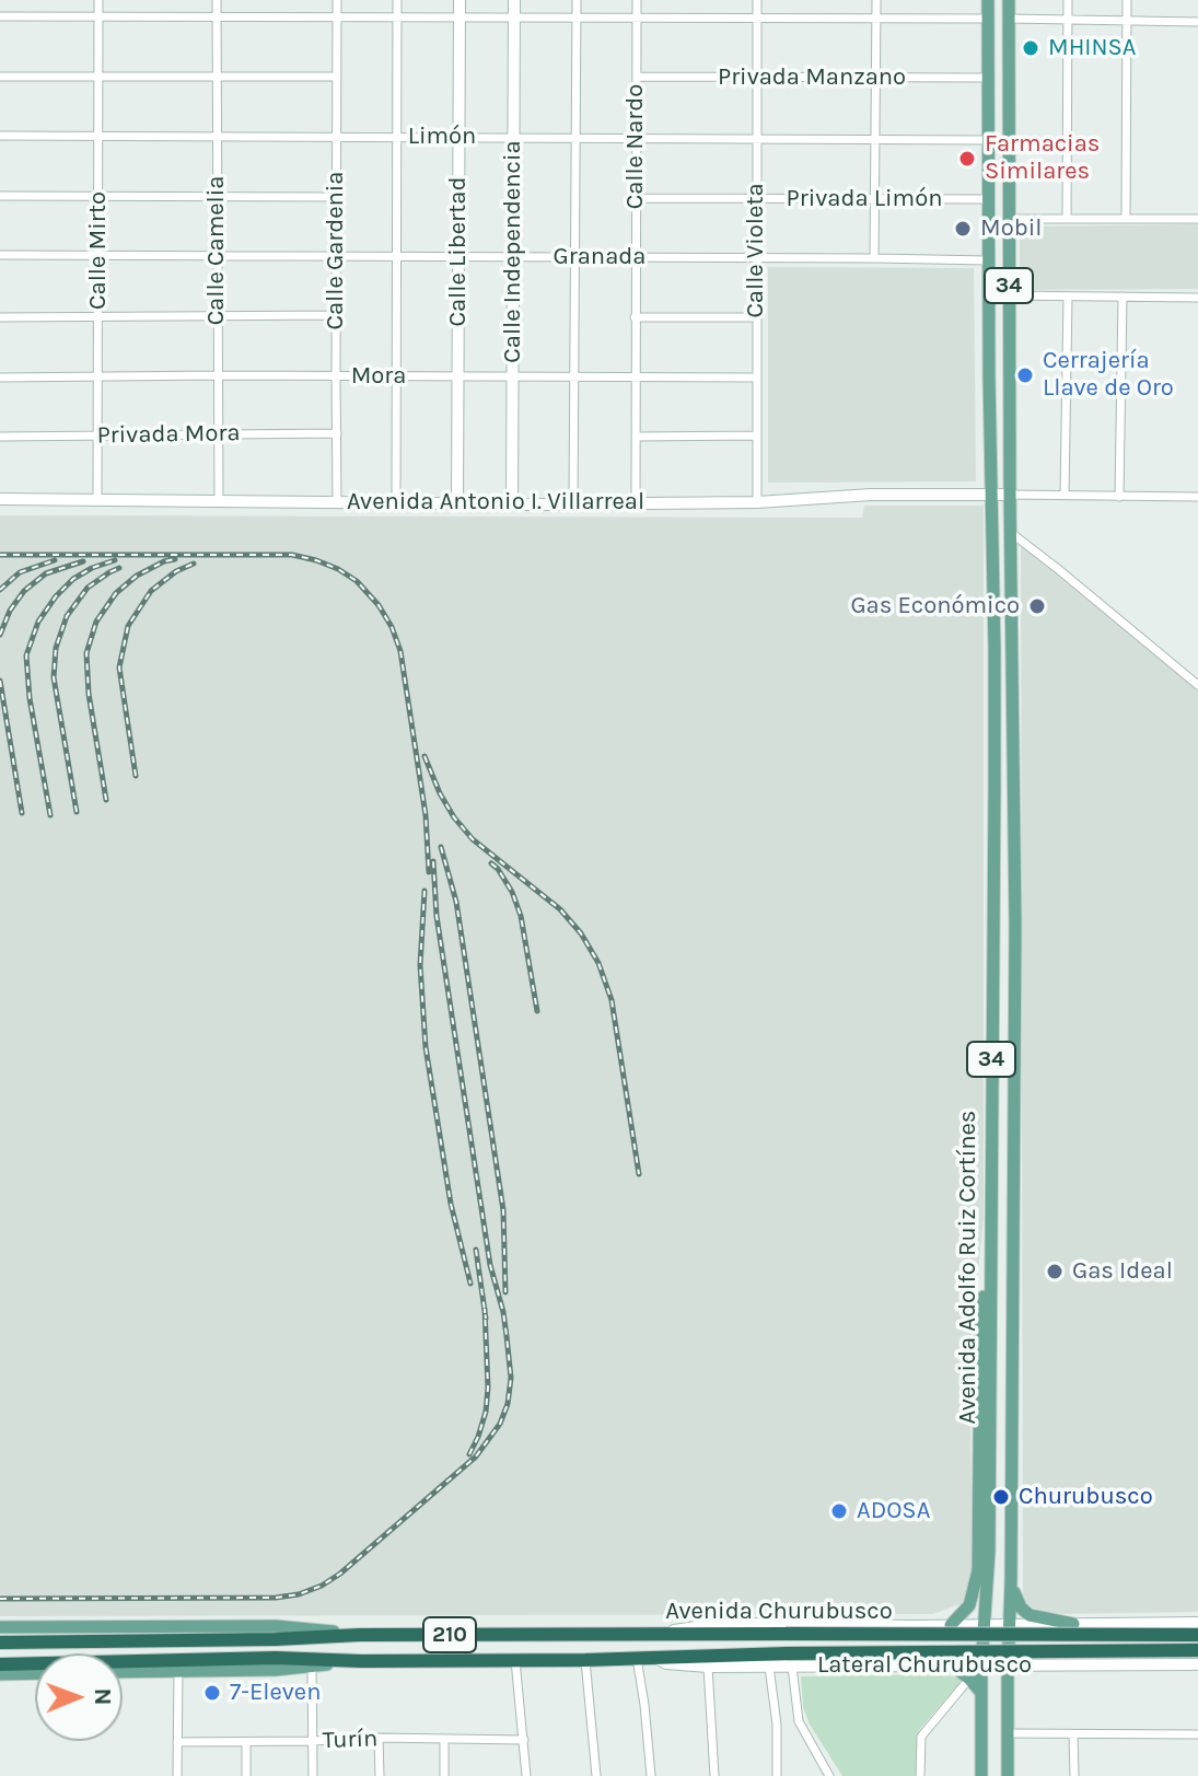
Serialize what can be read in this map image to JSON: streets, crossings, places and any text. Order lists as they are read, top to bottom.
{
  "streets": {
    "highway": ["Avenida Churubusco", "210"],
    "main road": ["34", "Avenida Adolfo Ruiz Cortínes"],
    "street": [
      "Privada Manzano",
      "Limón",
      "Calle Nardo",
      "Privada Limón",
      "Calle Mirto",
      "Calle Camelia",
      "Calle Gardenia",
      "Calle Violeta",
      "Calle Libertad",
      "Calle Independencia",
      "Granada",
      "Mora",
      "Privada Mora",
      "Avenida Antonio I. Villarreal",
      "Lateral Churubusco",
      "Turín"
    ]
  },
  "crossings": [
    ["Privada Manzano", "Calle Nardo"],
    ["Privada Manzano", "Calle Violeta"],
    ["Privada Manzano", "34"],
    ["Limón", "Calle Nardo"],
    ["Limón", "Calle Mirto"],
    ["Limón", "Calle Camelia"],
    ["Limón", "Calle Gardenia"],
    ["Limón", "Calle Violeta"],
    ["Limón", "Calle Libertad"],
    ["Limón", "Calle Independencia"],
    ["Limón", "34"],
    ["Calle Nardo", "Privada Limón"],
    ["Calle Nardo", "Granada"],
    ["Calle Nardo", "Mora"],
    ["Calle Nardo", "Avenida Antonio I. Villarreal"],
    ["Privada Limón", "Calle Violeta"],
    ["Privada Limón", "34"],
    ["Calle Mirto", "Granada"],
    ["Calle Mirto", "Mora"],
    ["Calle Mirto", "Privada Mora"],
    ["Calle Mirto", "Avenida Antonio I. Villarreal"],
    ["Calle Camelia", "Granada"],
    ["Calle Camelia", "Mora"],
    ["Calle Camelia", "Privada Mora"],
    ["Calle Camelia", "Avenida Antonio I. Villarreal"],
    ["Calle Gardenia", "Granada"],
    ["Calle Gardenia", "Mora"],
    ["Calle Gardenia", "Privada Mora"],
    ["Calle Gardenia", "Avenida Antonio I. Villarreal"],
    ["Calle Violeta", "Granada"],
    ["Calle Violeta", "Mora"],
    ["Calle Violeta", "Avenida Antonio I. Villarreal"],
    ["Calle Libertad", "Granada"],
    ["Calle Libertad", "Mora"],
    ["Calle Libertad", "Avenida Antonio I. Villarreal"],
    ["Calle Independencia", "Granada"],
    ["Calle Independencia", "Mora"],
    ["Calle Independencia", "Avenida Antonio I. Villarreal"],
    ["Granada", "34"],
    ["34", "Avenida Antonio I. Villarreal"],
    ["34", "Avenida Adolfo Ruiz Cortínes"],
    ["Avenida Antonio I. Villarreal", "Avenida Adolfo Ruiz Cortínes"],
    ["Avenida Adolfo Ruiz Cortínes", "Lateral Churubusco"],
    ["Avenida Churubusco", "Lateral Churubusco"]
  ],
  "places": [
    "MHINSA",
    "Farmacias Similares",
    "Mobil",
    "Cerrajería Llave de Oro",
    "Gas Económico",
    "Gas Ideal",
    "Churubusco",
    "ADOSA",
    "7-Eleven"
  ],
  "north": "right"
}
